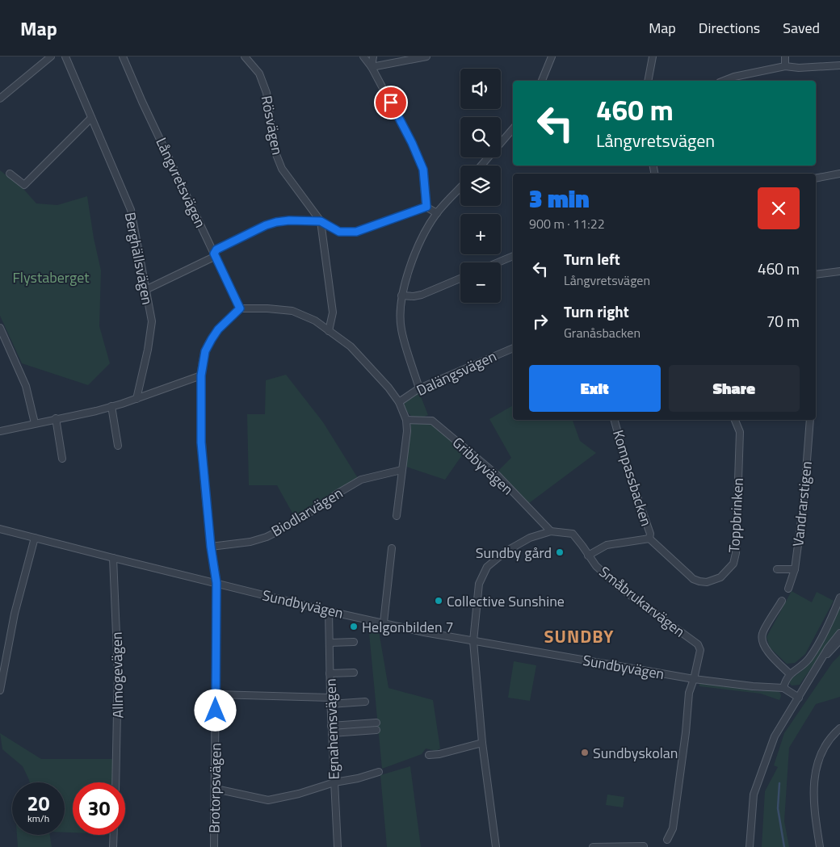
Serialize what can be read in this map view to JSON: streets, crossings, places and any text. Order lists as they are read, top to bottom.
{
  "streets": {
    "street": [
      "Rösvägen",
      "Långvretsvägen",
      "Berghällsvägen",
      "Dalängsvägen",
      "Gribbyvägen",
      "Kompassbacken",
      "Vandrarstigen",
      "Biodlarvägen",
      "Toppbrinken",
      "Småbrukarvägen",
      "Sundbyvägen",
      "Allmogevägen",
      "Egnahemsvägen",
      "Brotorpsvägen"
    ]
  },
  "crossings": [
    ["Långvretsvägen", "Brotorpsvägen"],
    ["Gribbyvägen", "Småbrukarvägen"],
    ["Kompassbacken", "Toppbrinken"],
    ["Biodlarvägen", "Brotorpsvägen"],
    ["Småbrukarvägen", "Sundbyvägen"],
    ["Sundbyvägen", "Allmogevägen"],
    ["Sundbyvägen", "Egnahemsvägen"],
    ["Sundbyvägen", "Brotorpsvägen"]
  ],
  "districts": ["SUNDBY"],
  "parks": ["Flystaberget"],
  "places": [
    "Sundby gård",
    "Collective Sunshine",
    "Helgonbilden 7",
    "Sundbyskolan"
  ],
  "page": {
    "header": "Map",
    "nav": ["Map", "Directions", "Saved"],
    "map_buttons": ["+", "−"],
    "turn": ["460 m", "Långvretsvägen"],
    "heading": ["3 min", "900 m · 11:22"],
    "list": [
      {
        "name": "Turn left",
        "note": "Långvretsvägen",
        "value": "460 m"
      },
      {
        "name": "Turn right",
        "note": "Granåsbacken",
        "value": "70 m"
      }
    ],
    "buttons": ["Exit", "Share"],
    "speed": "20 km/h",
    "limit": "30"
  }
}
